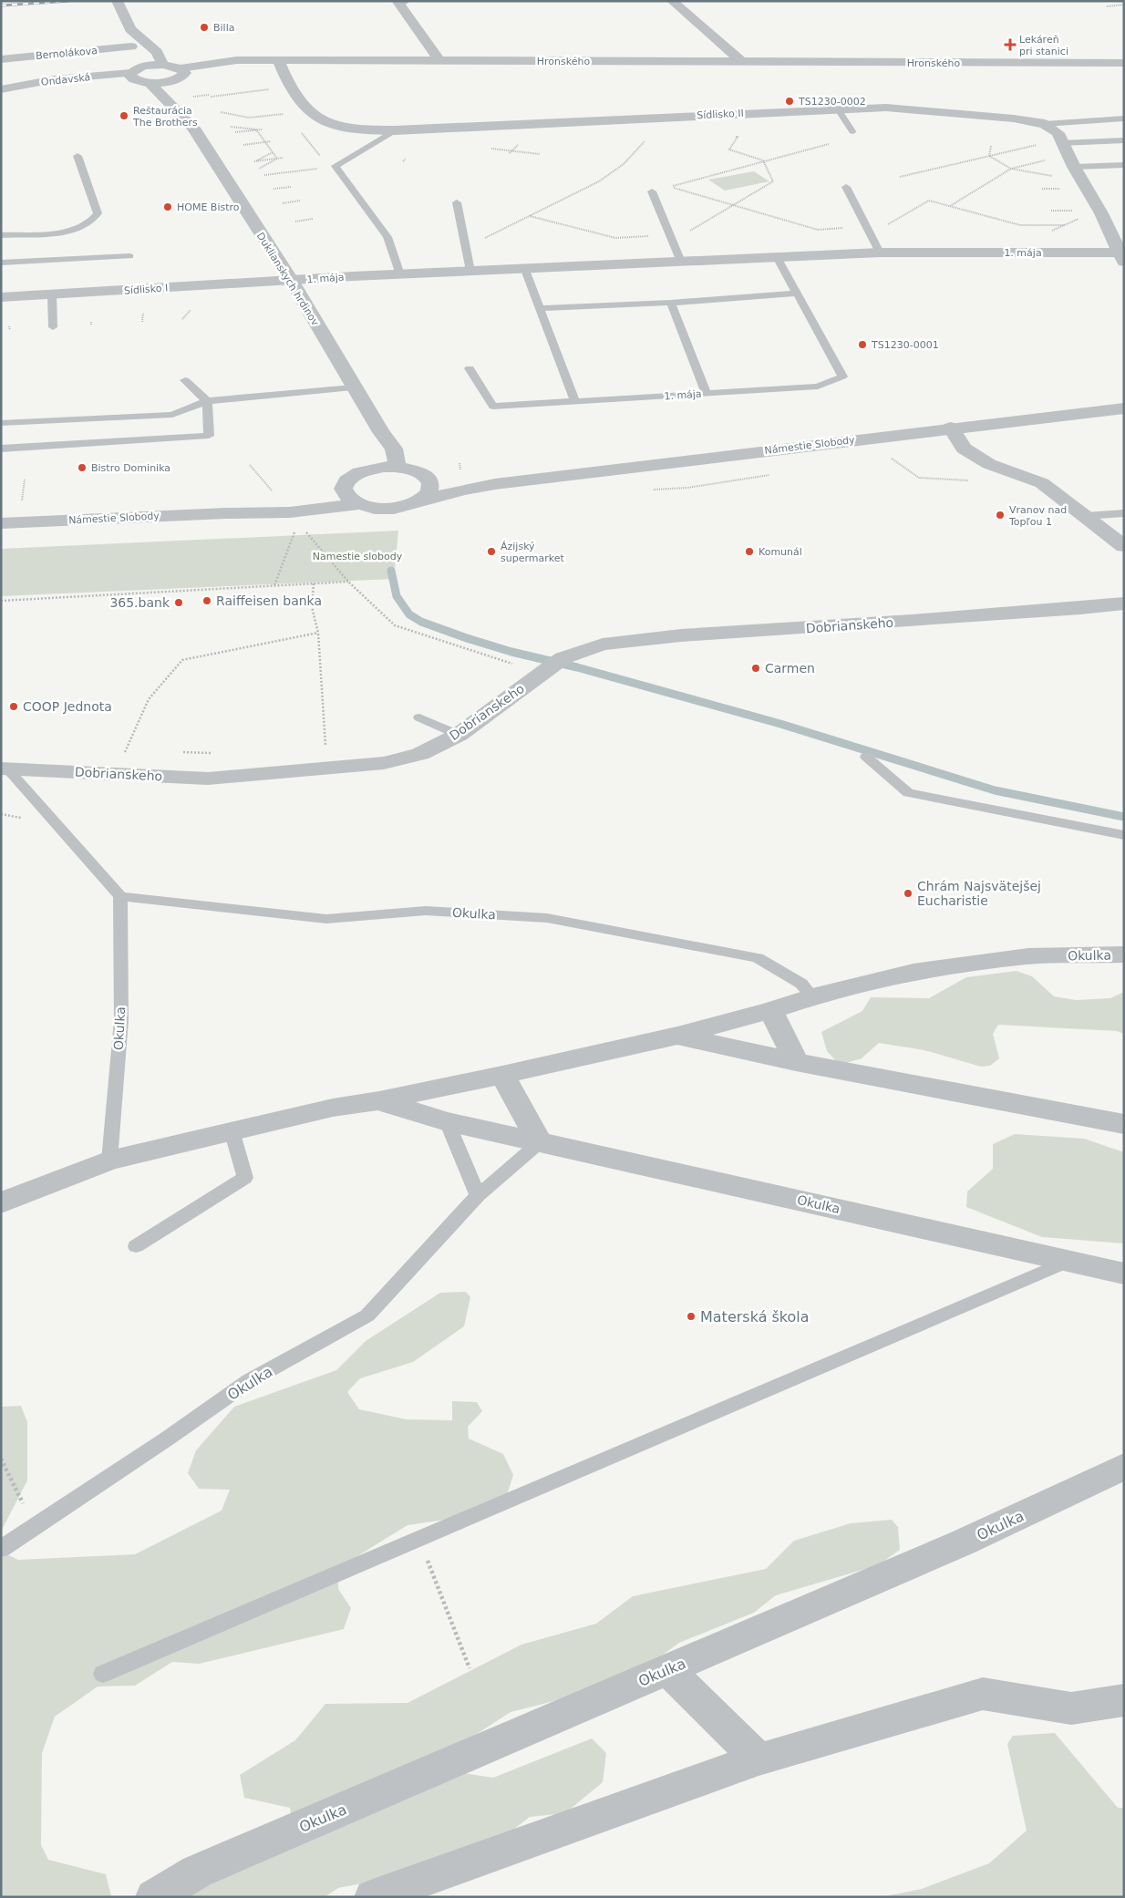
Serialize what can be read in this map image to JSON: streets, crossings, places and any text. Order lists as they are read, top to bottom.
{
  "streets": {
    "street": [
      "Bernolákova",
      "Hronského",
      "Ondavská",
      "Sídlisko II",
      "1. mája",
      "Duklianskych hrdinov",
      "Sídlisko I",
      "Námestie Slobody",
      "Dobrianskeho",
      "Okulka"
    ]
  },
  "crossings": [
    ["Hronského", "Ondavská"],
    ["Hronského", "Duklianskych hrdinov"],
    ["Ondavská", "Duklianskych hrdinov"],
    ["Sídlisko II", "1. mája"],
    ["1. mája", "Duklianskych hrdinov"],
    ["1. mája", "Sídlisko I"],
    ["Duklianskych hrdinov", "Sídlisko I"]
  ],
  "parks": ["Namestie slobody"],
  "places": {
    "other": [
      "Billa",
      "TS1230-0002",
      "Reštaurácia The Brothers",
      "HOME Bistro",
      "TS1230-0001",
      "Bistro Dominika",
      "Vranov nad Topľou 1",
      "Ázijský supermarket",
      "Komunál",
      "Raiffeisen banka",
      "365.bank",
      "Carmen",
      "COOP Jednota",
      "Chrám Najsvätejšej Eucharistie",
      "Materská škola"
    ],
    "health": ["Lekáreň pri stanici"]
  }
}
